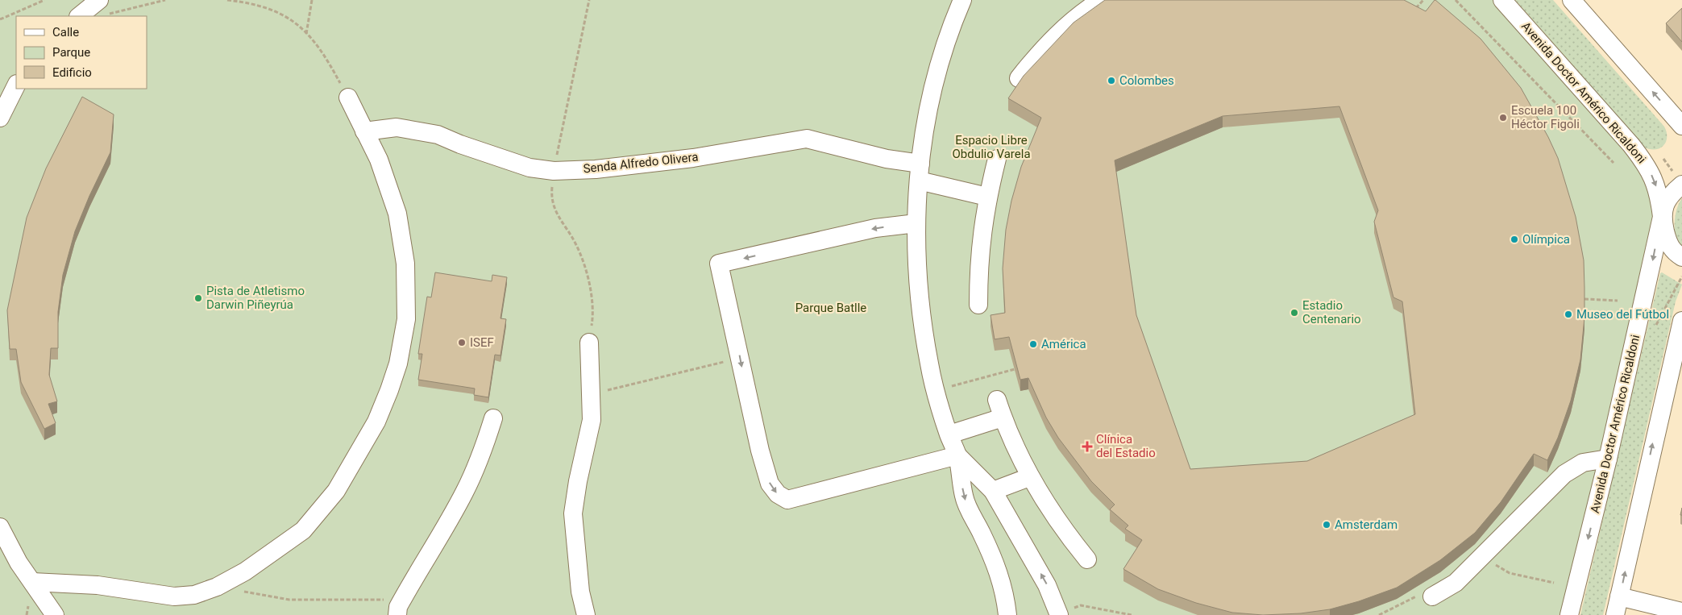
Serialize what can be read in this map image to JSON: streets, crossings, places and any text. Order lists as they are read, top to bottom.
{
  "streets": {
    "street": ["Avenida Doctor Américo Ricaldoni", "Senda Alfredo Olivera"]
  },
  "parks": ["Espacio Libre Obdulio Varela", "Parque Batlle"],
  "places": {
    "other": [
      "Colombes",
      "Escuela 100 Héctor Figoli",
      "Olímpica",
      "Pista de Atletismo Darwin Piñeyrúa",
      "Estadio Centenario",
      "Museo del Fútbol",
      "ISEF",
      "América",
      "Amsterdam"
    ],
    "health": ["Clínica del Estadio"]
  },
  "legend": ["Calle", "Parque", "Edificio"]
}
